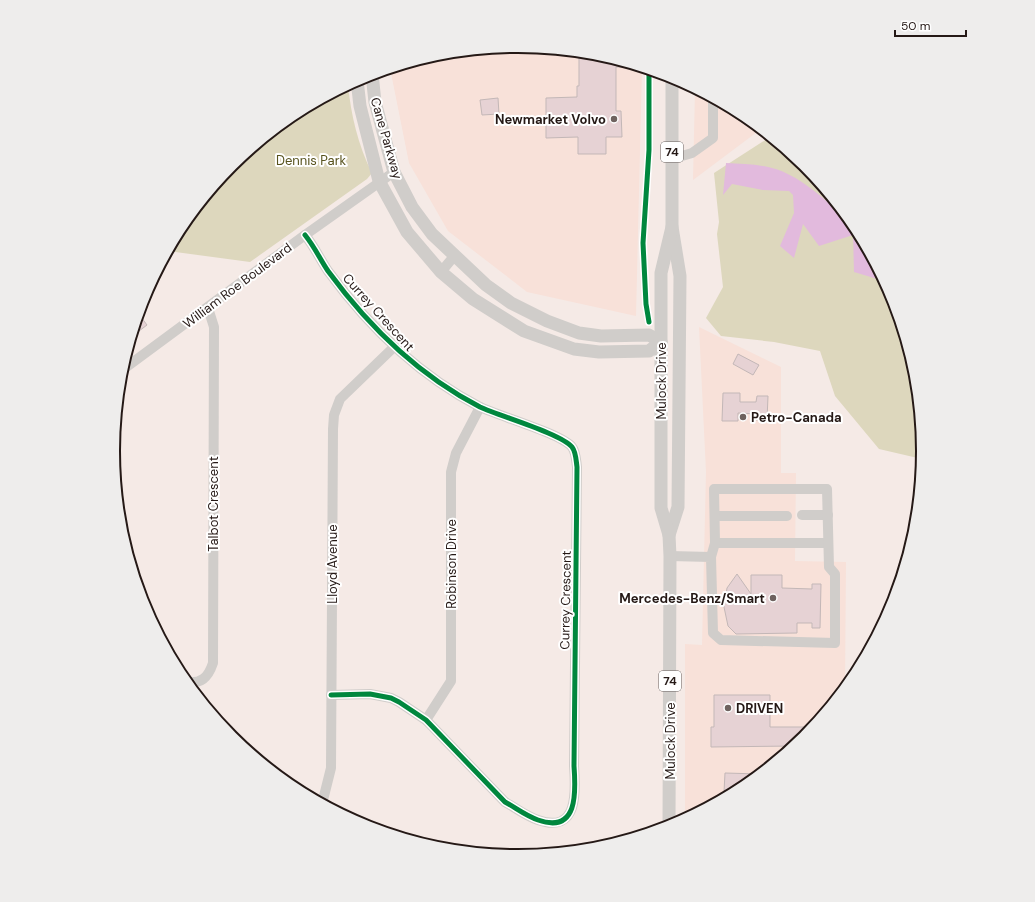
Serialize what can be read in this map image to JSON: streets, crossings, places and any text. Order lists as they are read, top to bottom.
{
  "streets": {
    "main road": ["Cane Parkway", "74", "Mulock Drive"],
    "street": [
      "William Roe Boulevard",
      "Currey Crescent",
      "Talbot Crescent",
      "Lloyd Avenue",
      "Robinson Drive"
    ]
  },
  "crossings": [
    ["Cane Parkway", "William Roe Boulevard"],
    ["Cane Parkway", "Mulock Drive"],
    ["William Roe Boulevard", "Currey Crescent"],
    ["William Roe Boulevard", "Talbot Crescent"],
    ["Currey Crescent", "Lloyd Avenue"],
    ["Currey Crescent", "Robinson Drive"]
  ],
  "parks": ["Dennis Park"],
  "places": [
    "Newmarket Volvo",
    "Petro-Canada",
    "Mercedes-Benz/Smart",
    "DRIVEN"
  ],
  "scale_bar": "50 m"
}
